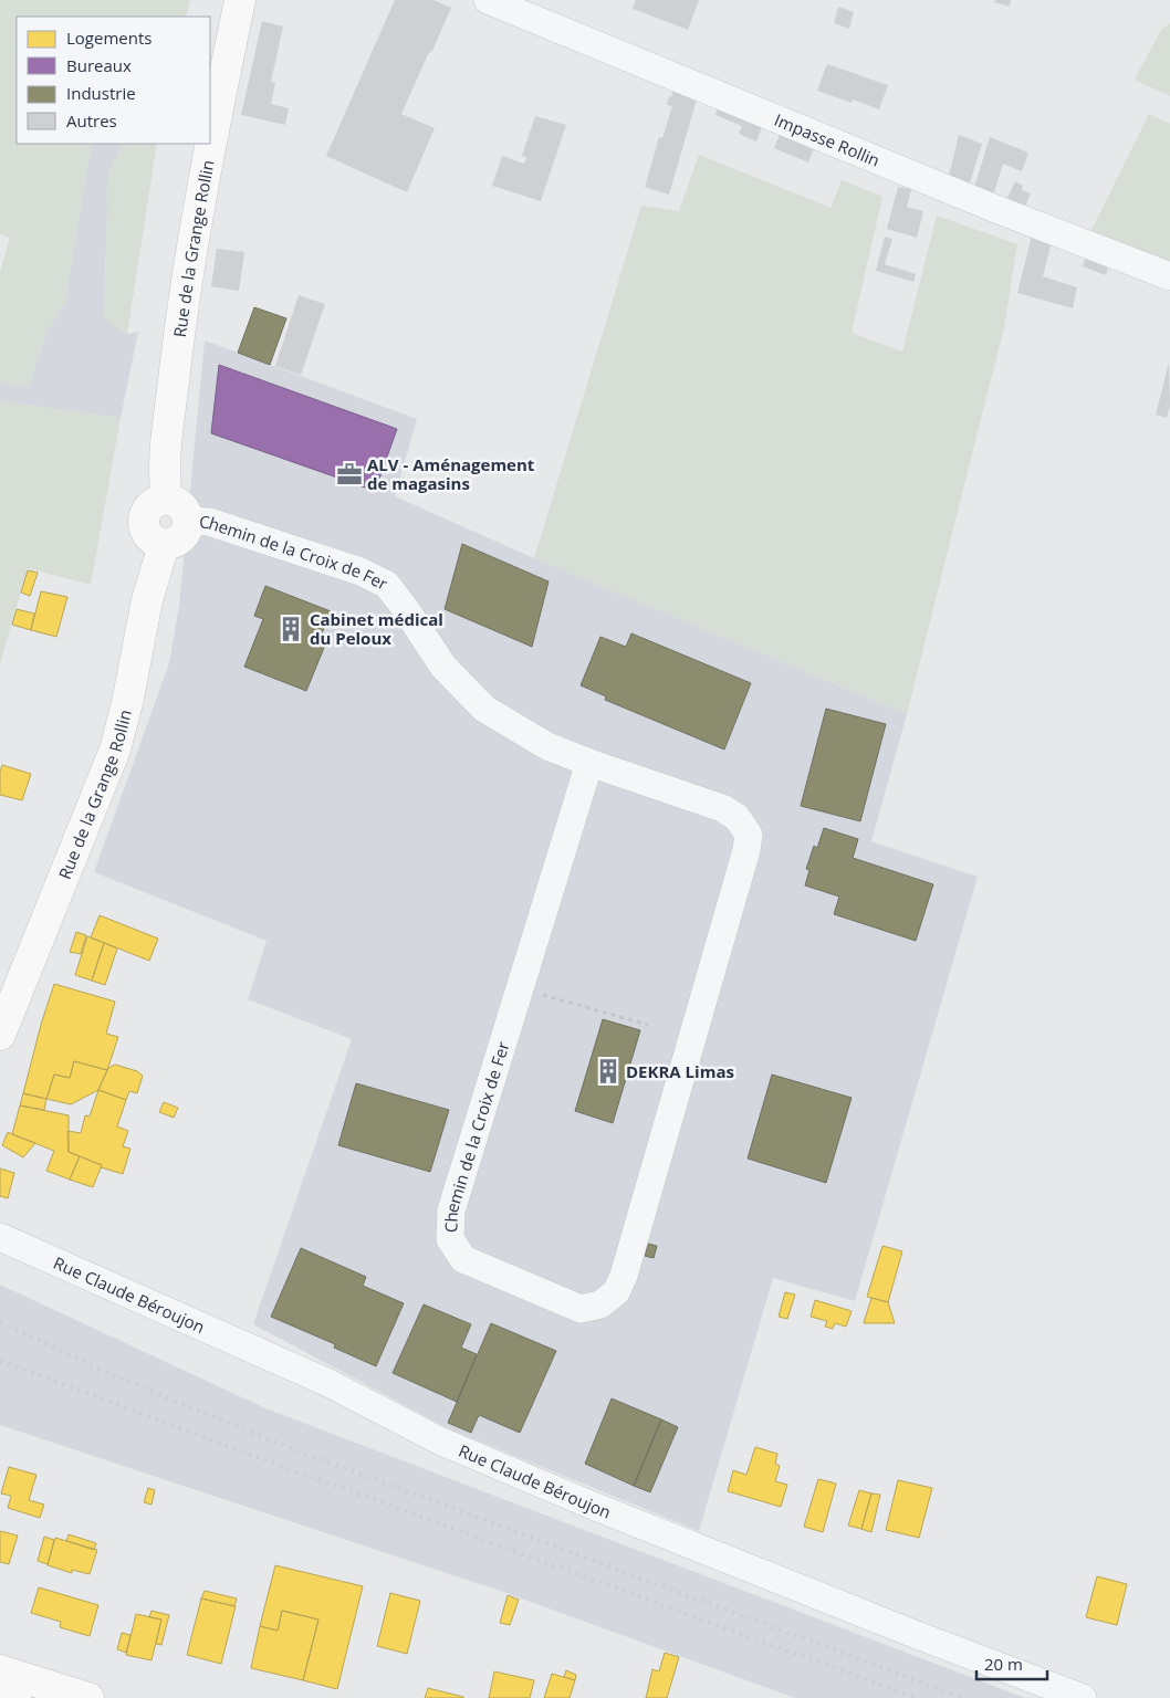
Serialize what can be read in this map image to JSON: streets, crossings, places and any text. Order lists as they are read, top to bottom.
{
  "streets": {
    "main road": ["Rue de la Grange Rollin"],
    "street": ["Impasse Rollin", "Chemin de la Croix de Fer", "Rue Claude Béroujon"]
  },
  "crossings": [
    ["Rue de la Grange Rollin", "Chemin de la Croix de Fer"]
  ],
  "places": {
    "office": ["ALV - Aménagement de magasins"],
    "building": ["Cabinet médical du Peloux", "DEKRA Limas"]
  },
  "legend": [
    "Logements",
    "Bureaux",
    "Industrie",
    "Autres"
  ],
  "scale_bar": "20 m"
}
